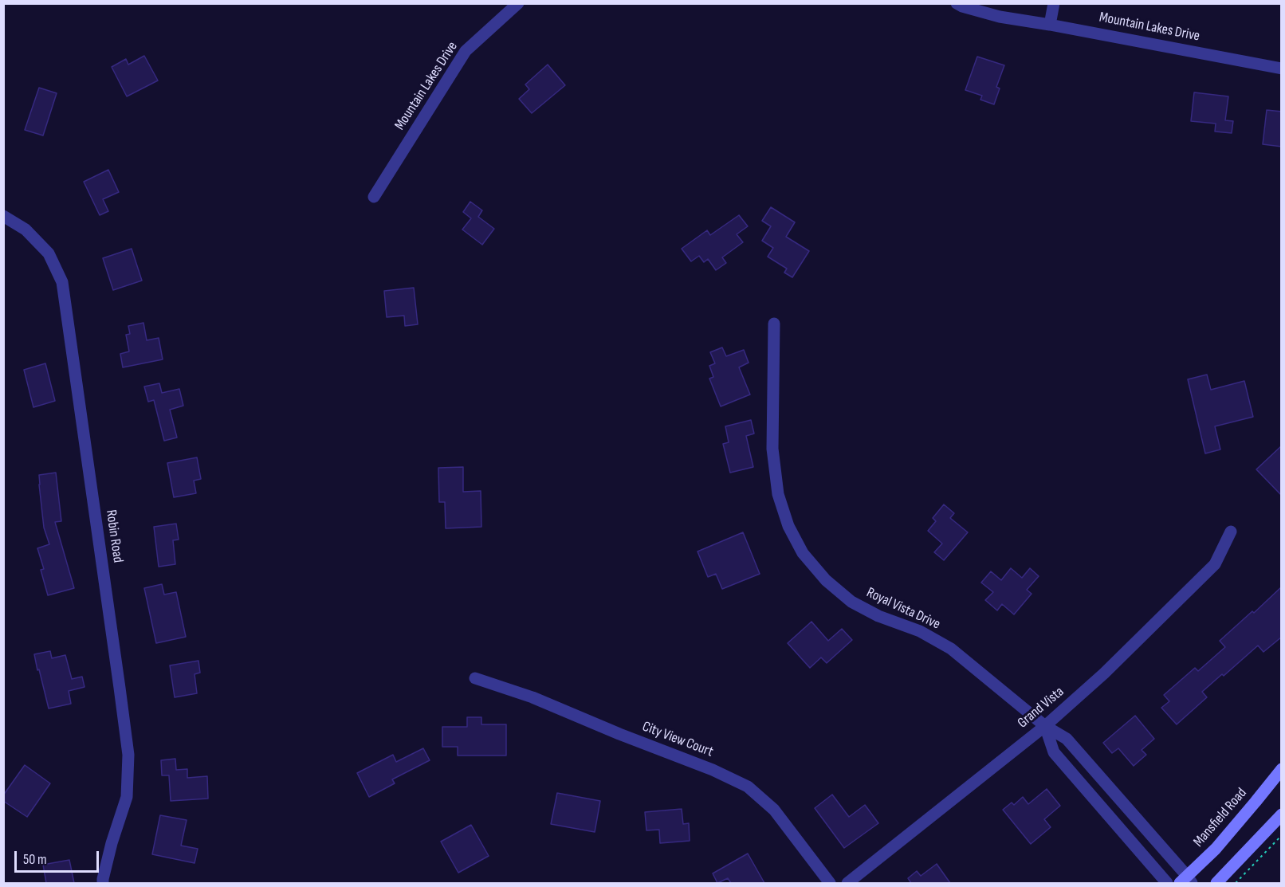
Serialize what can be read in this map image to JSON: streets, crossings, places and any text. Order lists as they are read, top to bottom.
{
  "streets": {
    "main road": ["Mansfield Road"],
    "street": [
      "Mountain Lakes Drive",
      "Robin Road",
      "Royal Vista Drive",
      "Grand Vista",
      "City View Court"
    ]
  },
  "crossings": [
    ["Royal Vista Drive", "Grand Vista"],
    ["Royal Vista Drive", "Mansfield Road"]
  ],
  "scale_bar": "50 m"
}
